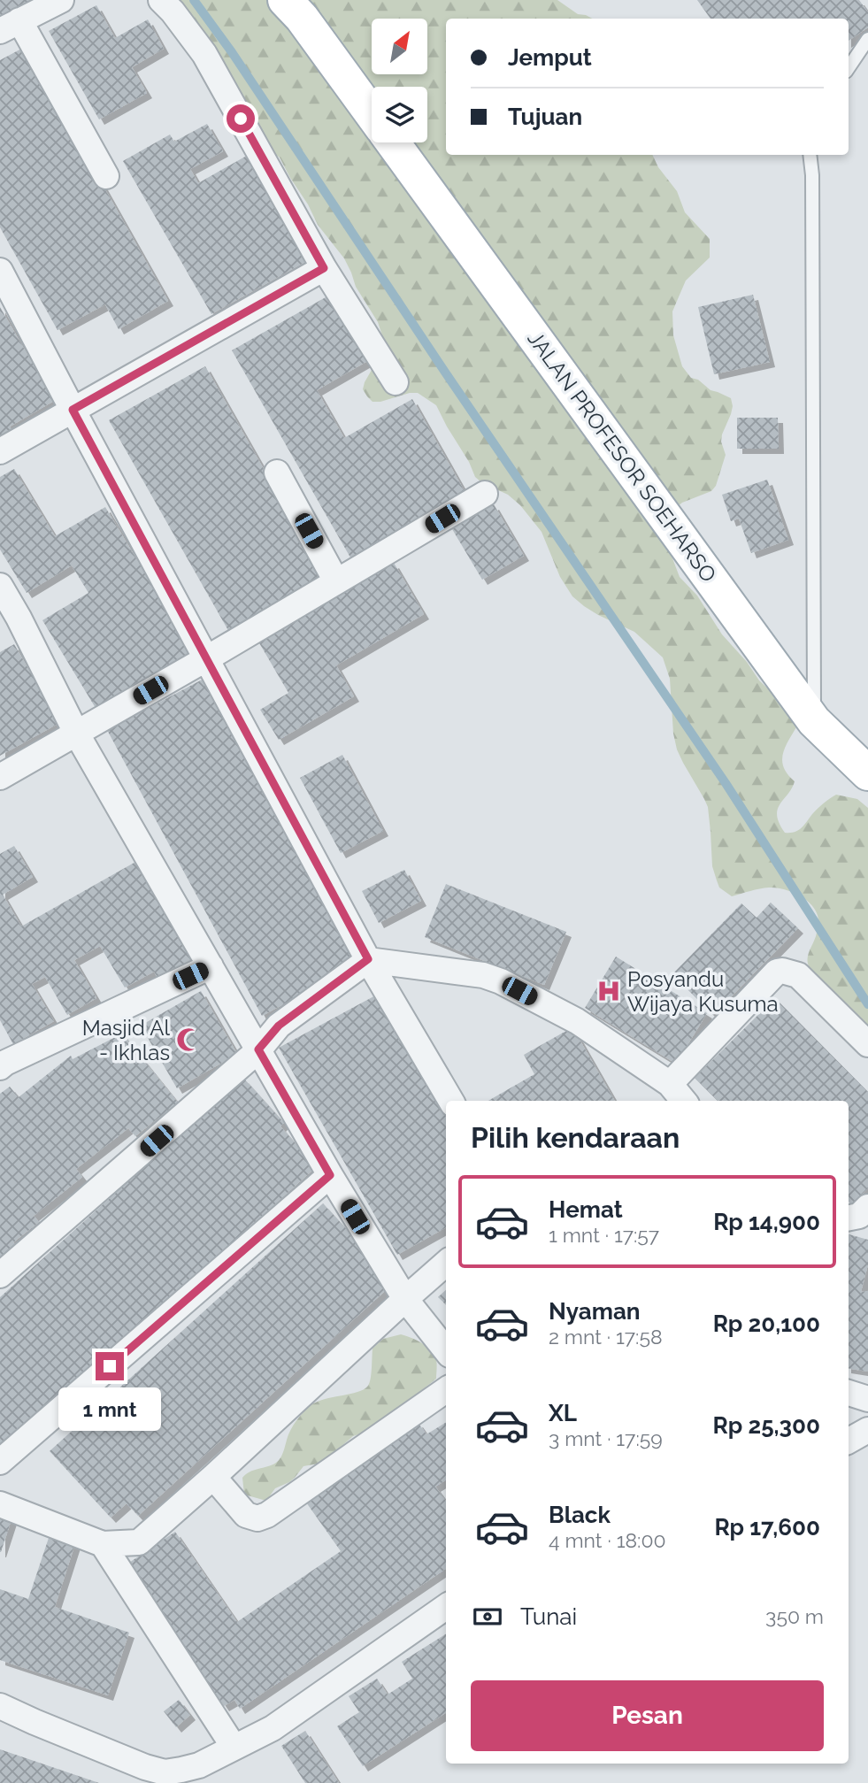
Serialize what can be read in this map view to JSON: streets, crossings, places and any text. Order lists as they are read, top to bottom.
{
  "streets": {
    "main road": ["JALAN PROFESOR SOEHARSO"]
  },
  "places": {
    "hospital": ["Posyandu Wijaya Kusuma"],
    "mosque": ["Masjid Al - Ikhlas"]
  },
  "north": "top right",
  "page": {
    "banner": ["Jemput", "Tujuan"],
    "heading": "Pilih kendaraan",
    "list": [
      {
        "name": "Hemat",
        "note": "1 mnt · 17:57",
        "value": "Rp 14,900"
      },
      {
        "name": "Nyaman",
        "note": "2 mnt · 17:58",
        "value": "Rp 20,100"
      },
      {
        "name": "XL",
        "note": "3 mnt · 17:59",
        "value": "Rp 25,300"
      },
      {
        "name": "Black",
        "note": "4 mnt · 18:00",
        "value": "Rp 17,600"
      }
    ],
    "bubble": "1 mnt",
    "pay": ["Tunai", "350 m"],
    "buttons": "Pesan"
  }
}
